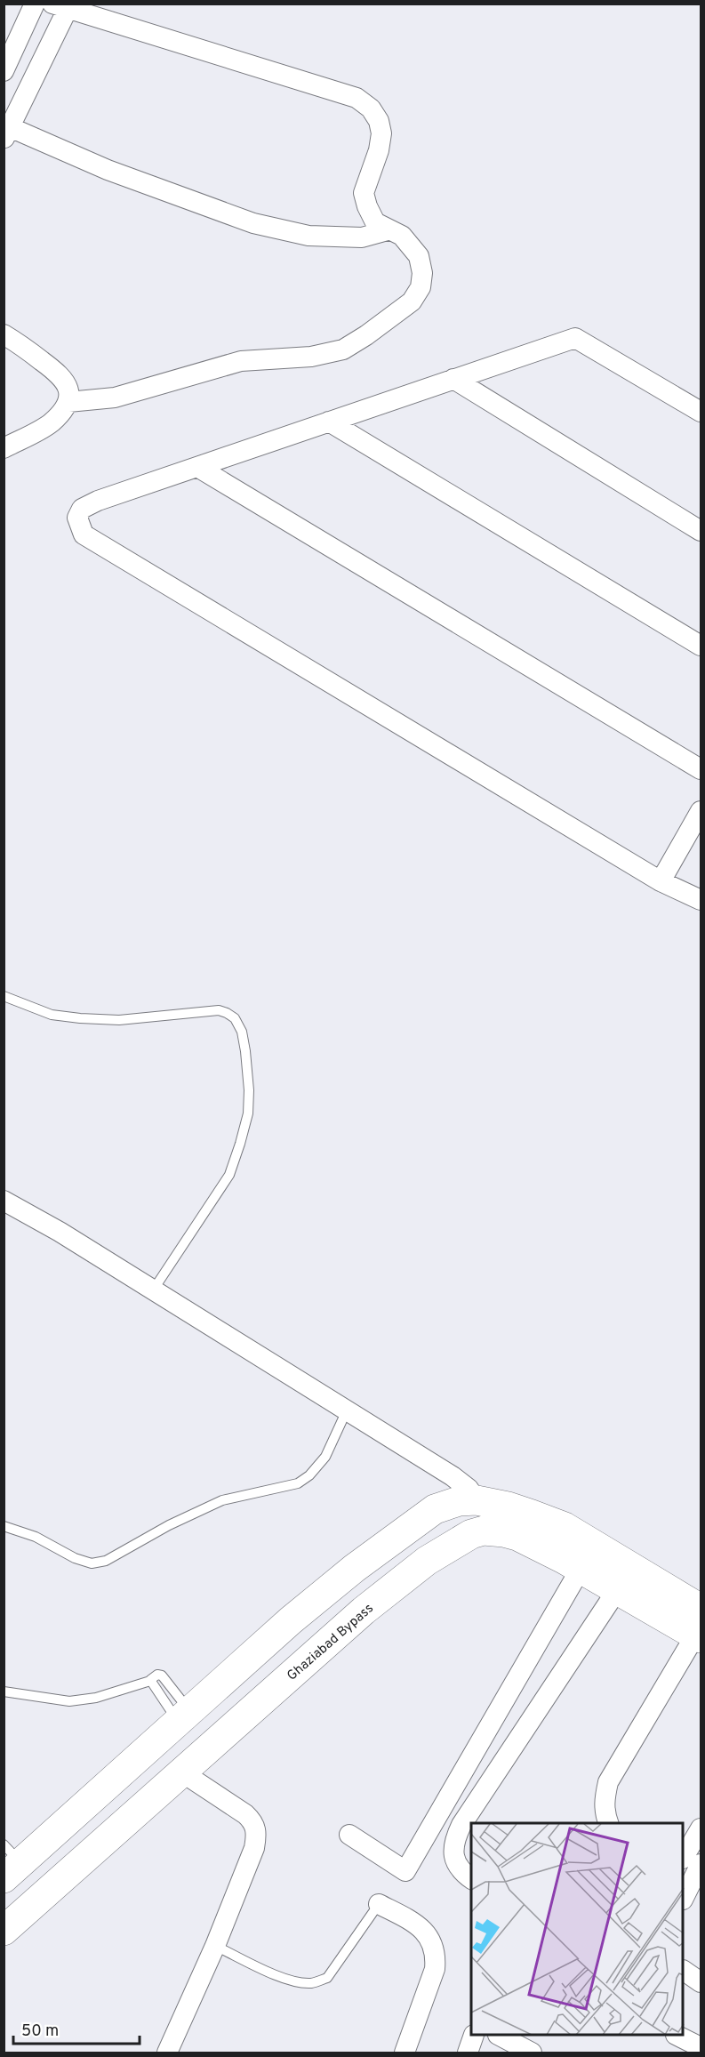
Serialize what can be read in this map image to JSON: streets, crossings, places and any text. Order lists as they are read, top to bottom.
{
  "streets": {
    "highway": ["Ghaziabad Bypass"]
  },
  "scale_bar": "50 m"
}
